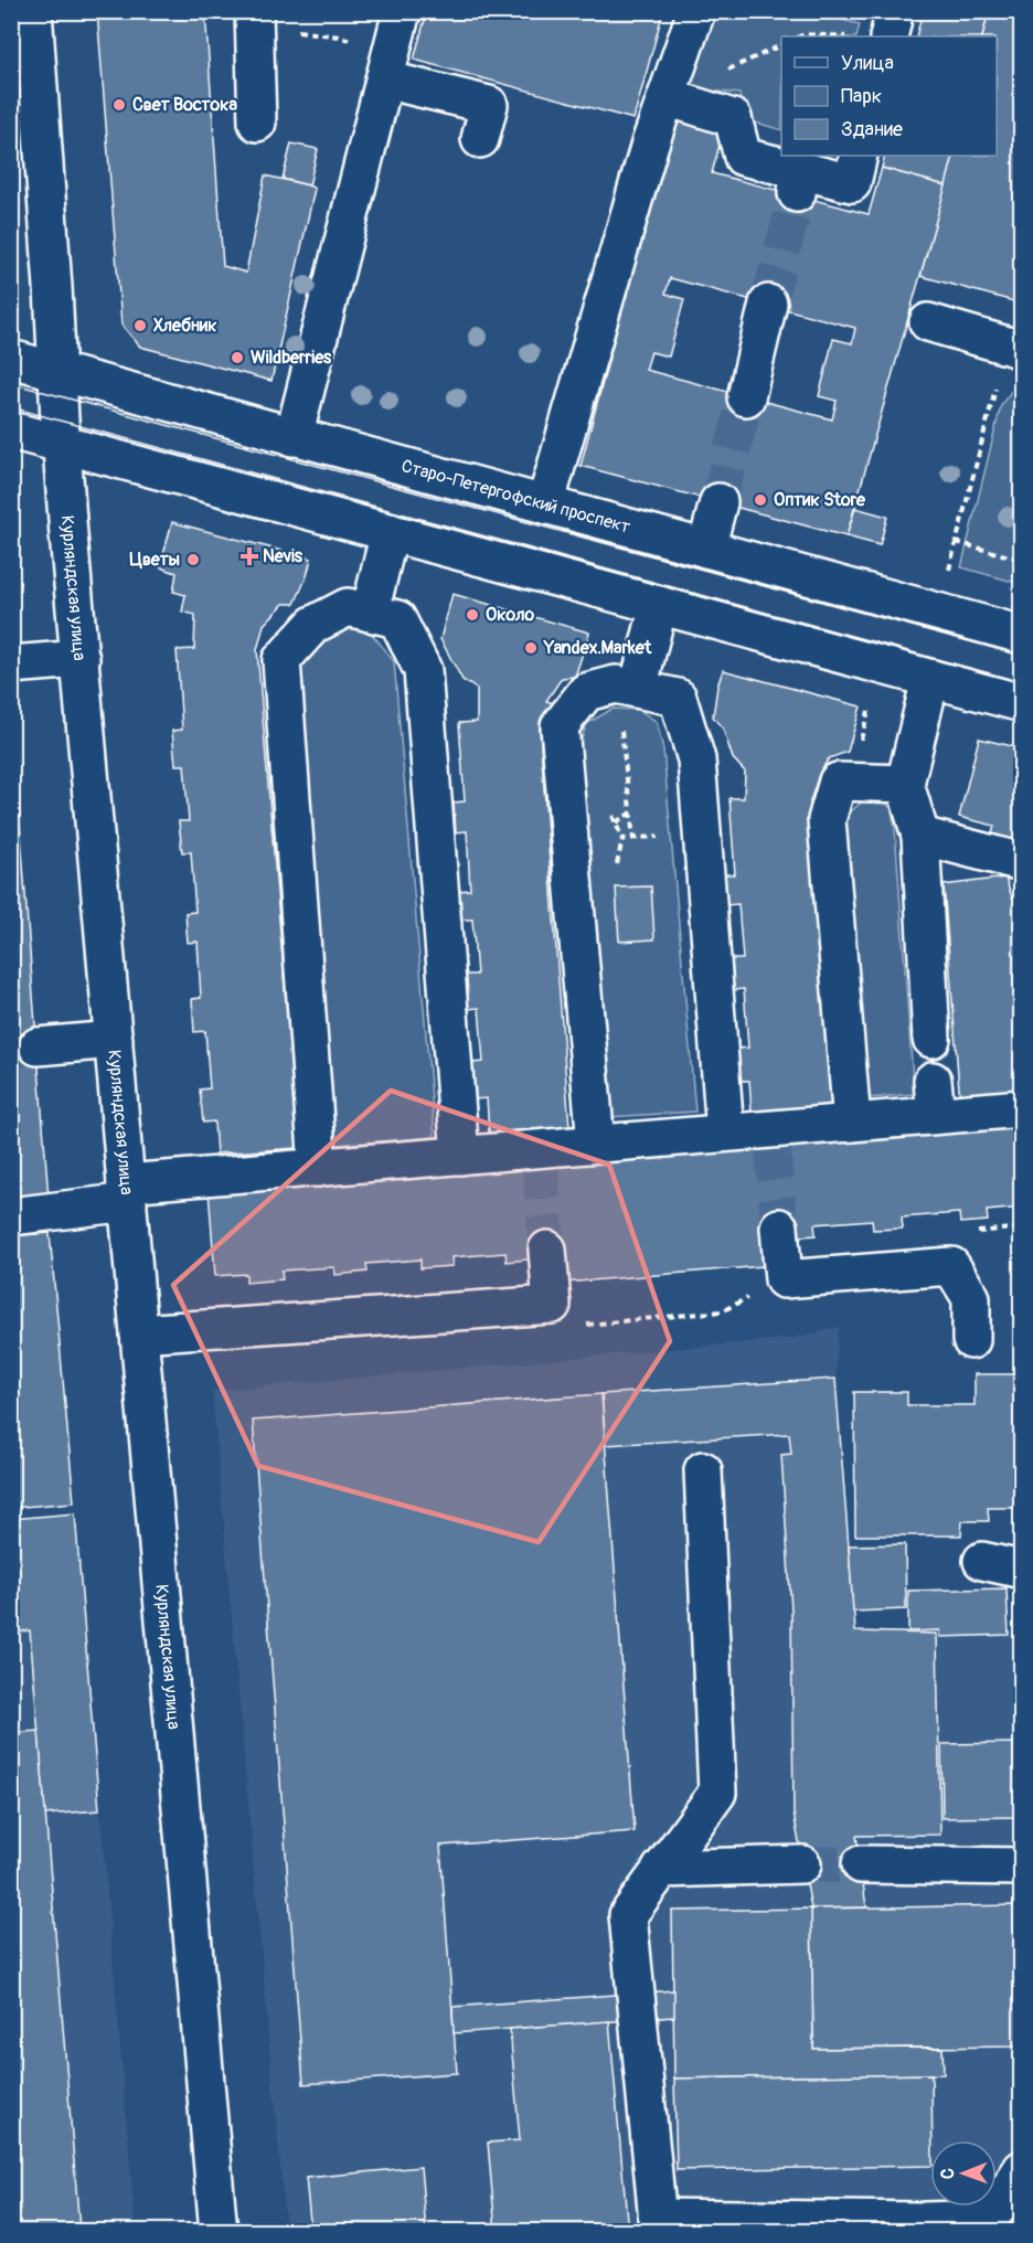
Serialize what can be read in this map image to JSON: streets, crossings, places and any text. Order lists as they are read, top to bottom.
{
  "streets": {
    "street": ["Старо-Петергофский проспект", "Курляндская улица"]
  },
  "crossings": [
    ["Старо-Петергофский проспект", "Курляндская улица"]
  ],
  "places": {
    "other": [
      "Свет Востока",
      "Хлебник",
      "Wildberries",
      "Оптик Store",
      "Цветы",
      "Около",
      "Yandex.Market"
    ],
    "health": ["Nevis"]
  },
  "legend": ["Улица", "Парк", "Здание"],
  "north": "left"
}
